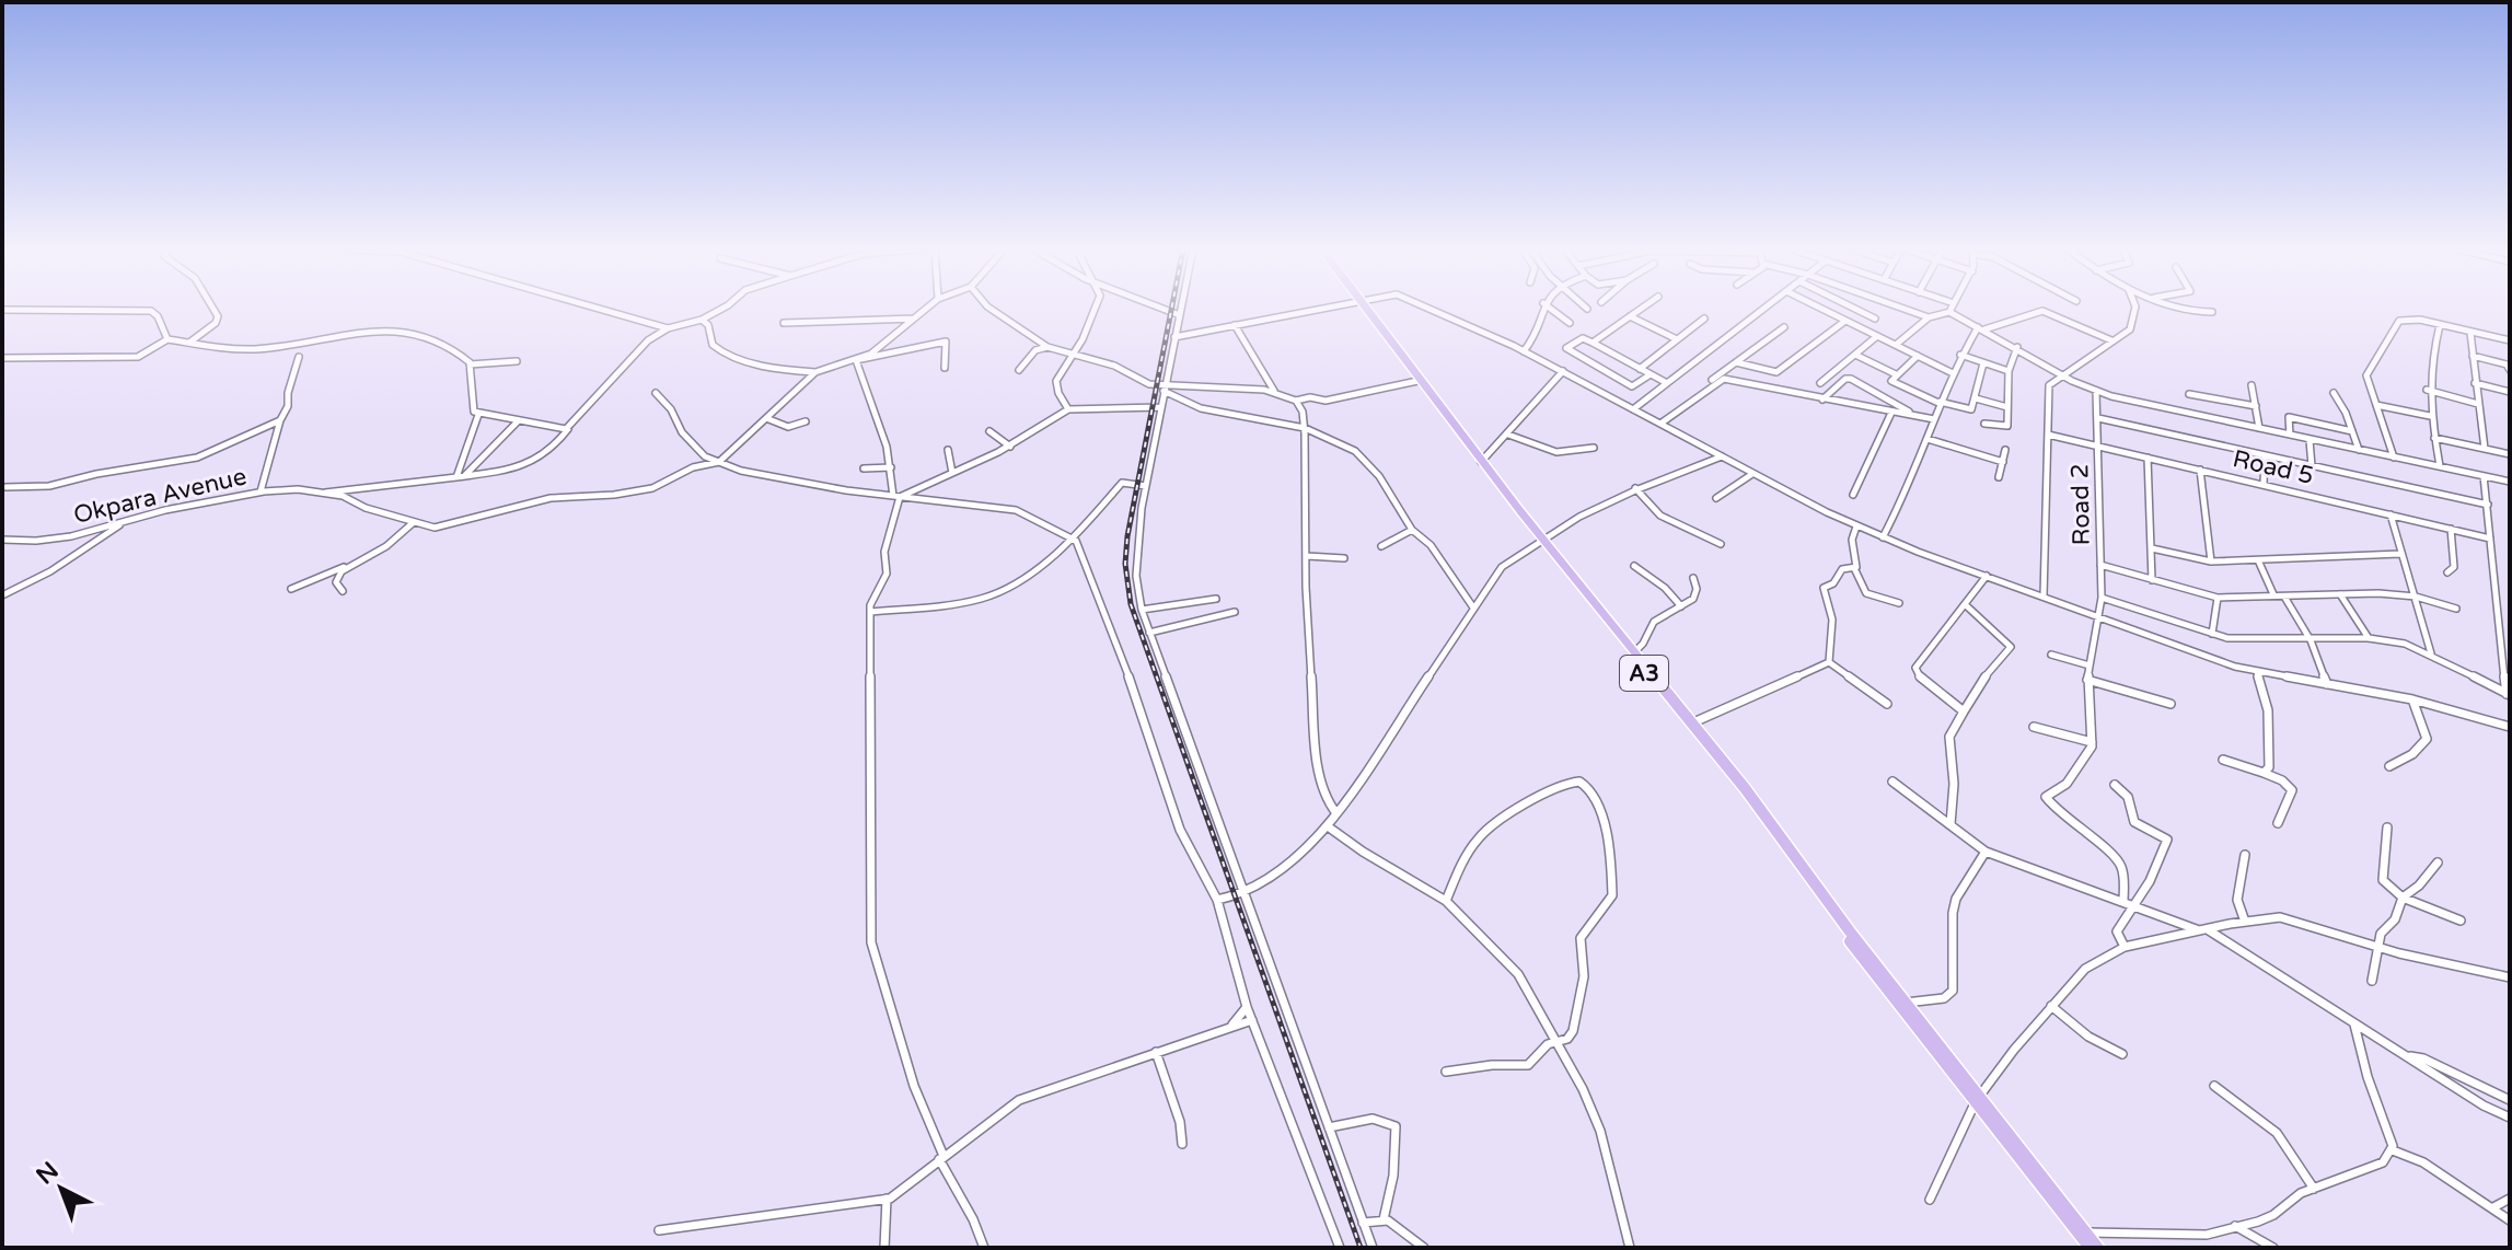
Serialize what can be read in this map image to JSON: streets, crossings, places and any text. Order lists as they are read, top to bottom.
{
  "streets": {
    "main road": ["A3"],
    "street": ["Road 5", "Okpara Avenue", "Road 2"]
  },
  "crossings": [
    ["Road 5", "Road 2"]
  ],
  "north": "top left"
}
